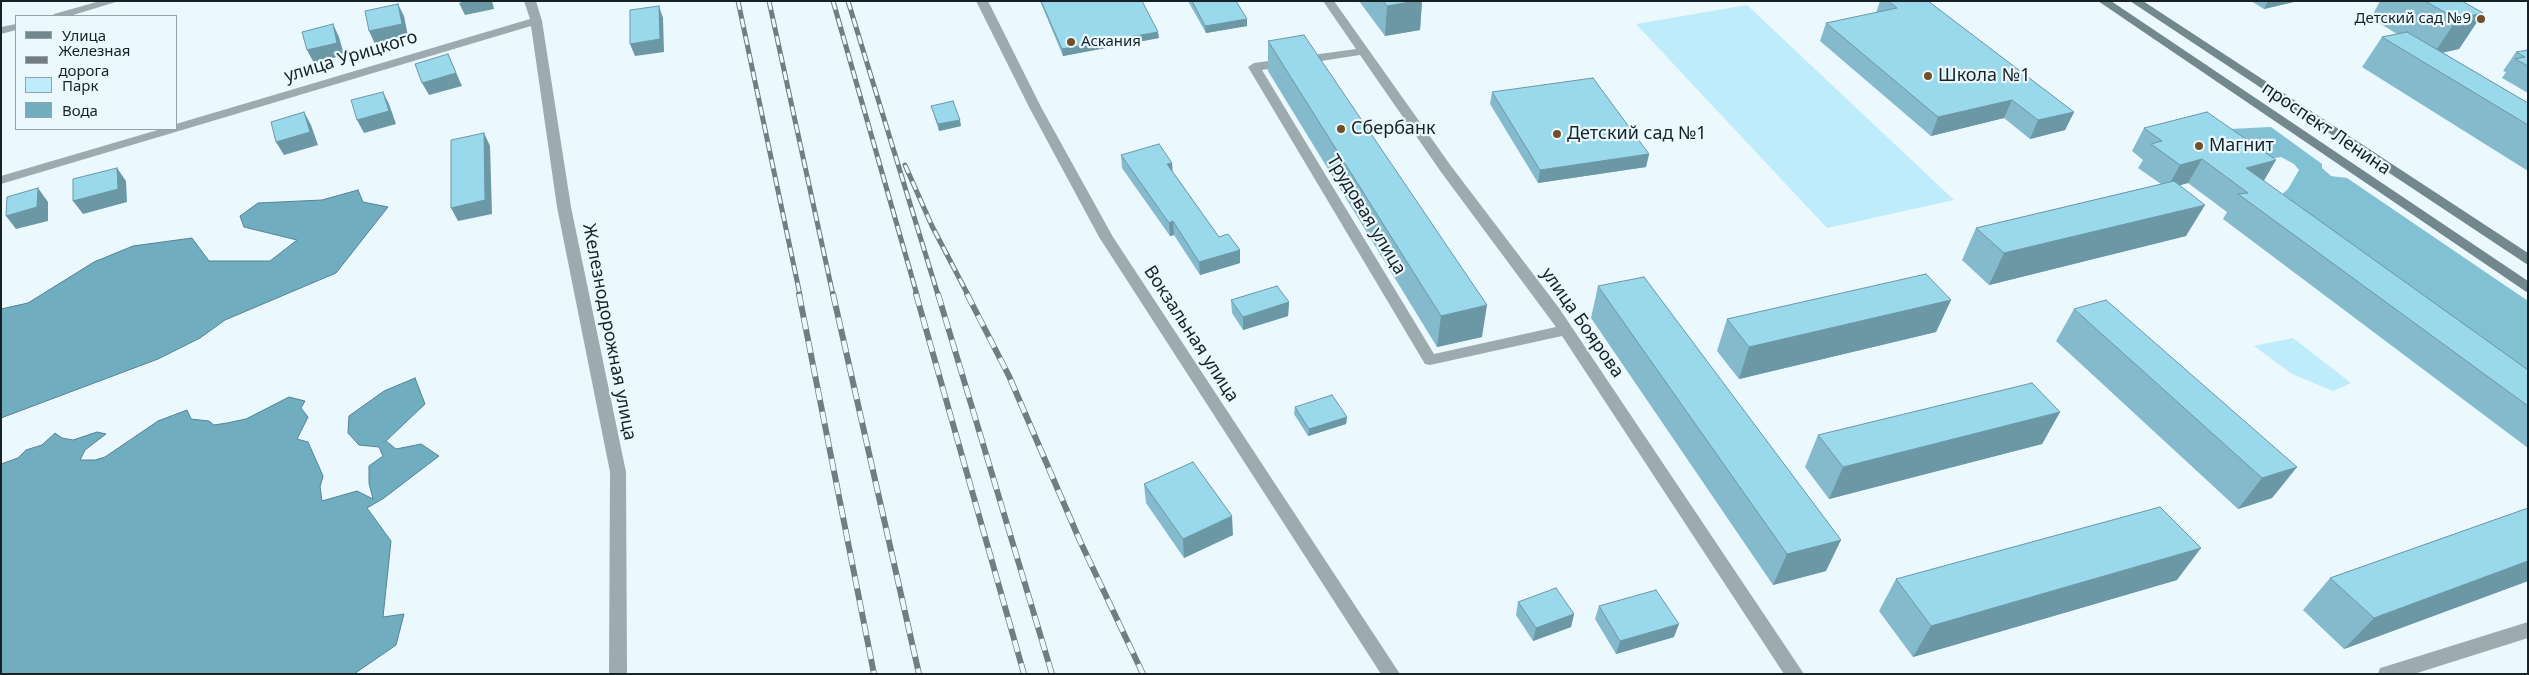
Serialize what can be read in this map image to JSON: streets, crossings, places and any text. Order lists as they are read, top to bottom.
{
  "streets": {
    "main road": ["проспект Ленина"],
    "street": [
      "улица Урицкого",
      "Трудовая улица",
      "улица Боярова",
      "Железнодорожная улица",
      "Вокзальная улица"
    ]
  },
  "crossings": [
    ["улица Урицкого", "Железнодорожная улица"],
    ["Трудовая улица", "улица Боярова"]
  ],
  "places": [
    "Детский сад №9",
    "Аскания",
    "Школа №1",
    "Сбербанк",
    "Детский сад №1",
    "Магнит"
  ],
  "legend": [
    "Улица",
    "Железная дорога",
    "Парк",
    "Вода"
  ]
}
